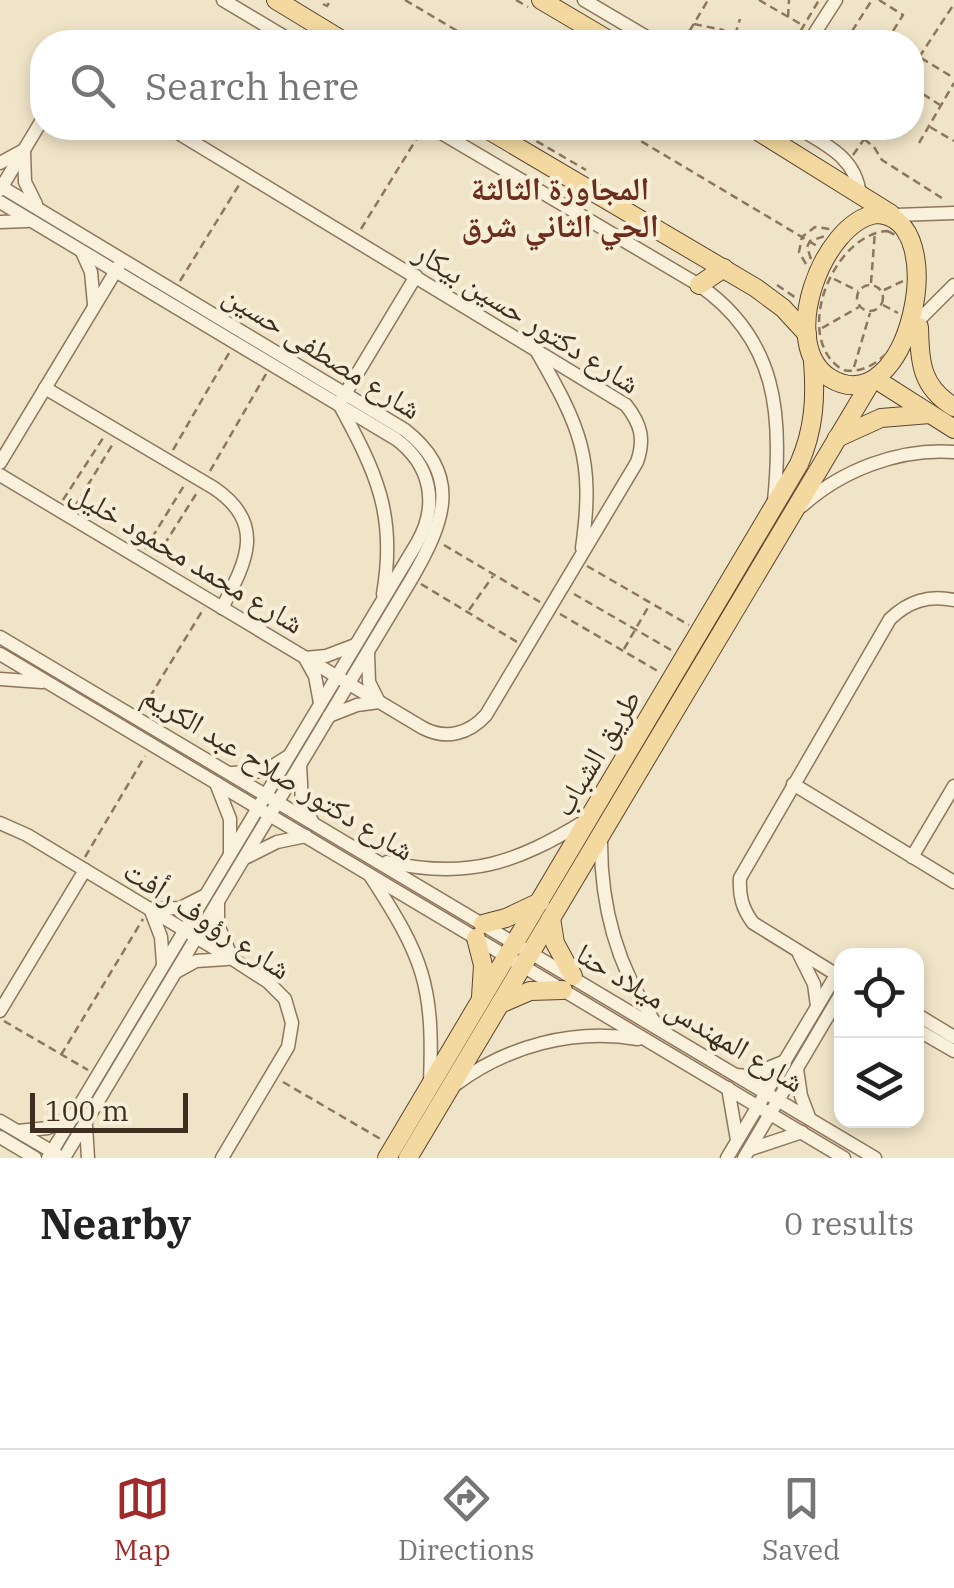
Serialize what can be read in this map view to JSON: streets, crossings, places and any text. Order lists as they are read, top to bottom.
{
  "streets": {
    "main road": ["طريق الشباب"],
    "street": [
      "شارع دكتور حسين بيكار",
      "شارع مصطفى حسين",
      "شارع محمد محمود خليل",
      "شارع دكتور صلاح عبد الكريم",
      "شارع رؤوف رأفت",
      "شارع المهندس ميلاد حنا"
    ]
  },
  "crossings": [
    ["شارع دكتور حسين بيكار", "شارع مصطفى حسين"],
    ["شارع دكتور حسين بيكار", "شارع محمد محمود خليل"],
    ["شارع مصطفى حسين", "شارع محمد محمود خليل"],
    ["شارع مصطفى حسين", "شارع دكتور صلاح عبد الكريم"],
    ["شارع مصطفى حسين", "شارع رؤوف رأفت"],
    ["شارع محمد محمود خليل", "شارع دكتور صلاح عبد الكريم"],
    ["طريق الشباب", "شارع دكتور صلاح عبد الكريم"],
    ["طريق الشباب", "شارع المهندس ميلاد حنا"],
    ["شارع دكتور صلاح عبد الكريم", "شارع رؤوف رأفت"],
    ["شارع دكتور صلاح عبد الكريم", "شارع المهندس ميلاد حنا"]
  ],
  "districts": ["المجاورة الثالثة الحي الثاني شرق"],
  "scale_bar": "100 m",
  "page": {
    "search": "Search here",
    "scale": "100 m",
    "heading": ["Nearby", "0 results"],
    "nav": ["Map", "Directions", "Saved"]
  }
}
